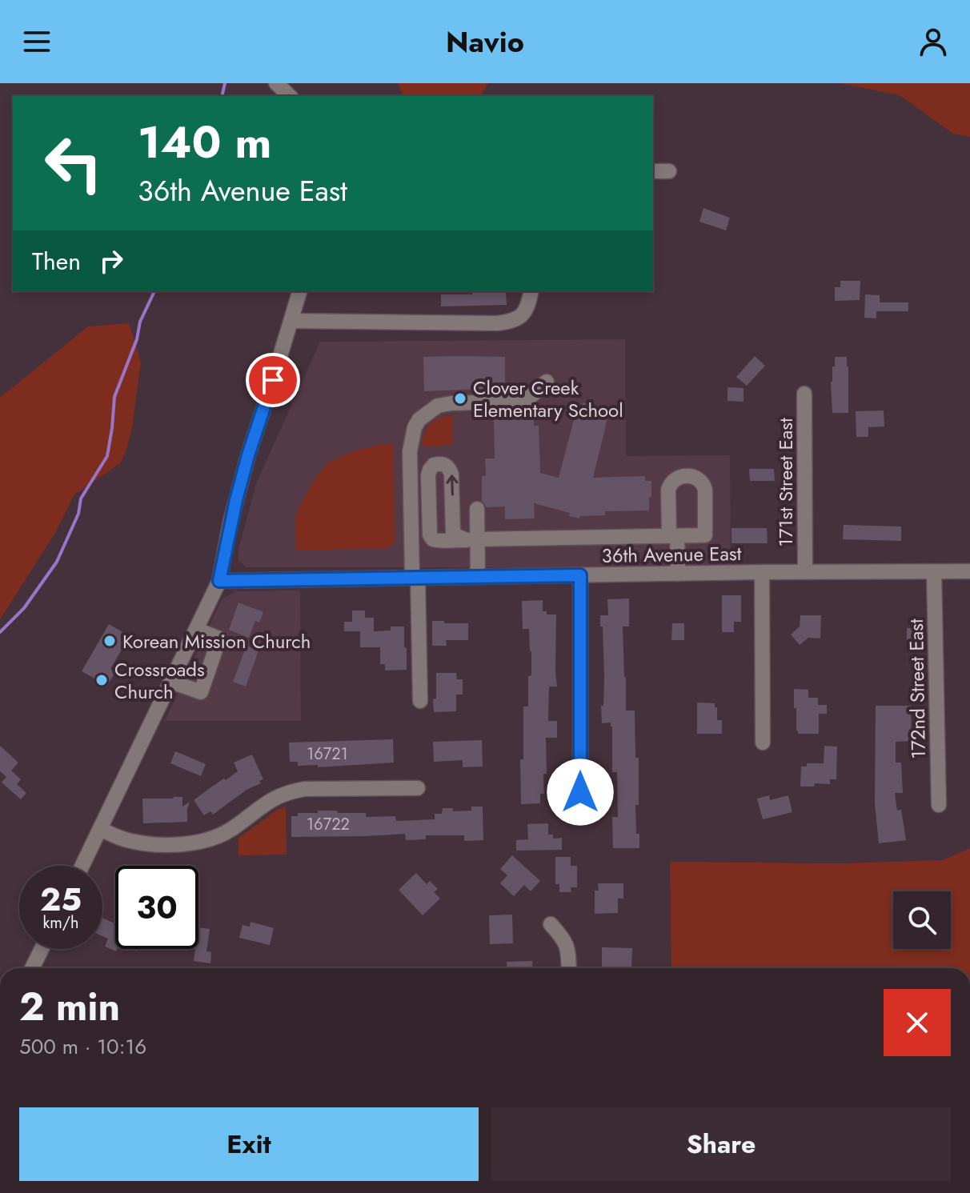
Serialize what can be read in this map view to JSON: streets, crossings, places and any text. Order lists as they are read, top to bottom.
{
  "streets": {
    "street": ["171st Street East", "36th Avenue East", "172nd Street East"]
  },
  "crossings": [
    ["171st Street East", "36th Avenue East"],
    ["36th Avenue East", "172nd Street East"]
  ],
  "places": ["Clover Creek Elementary School", "Korean Mission Church", "Crossroads Church"],
  "house_numbers": ["16721", "16722"],
  "page": {
    "header": "Navio",
    "turn": ["140 m", "36th Avenue East"],
    "then": "Then",
    "speed": "25 km/h",
    "limit": "30",
    "heading": ["2 min", "500 m · 10:16"],
    "buttons": ["Exit", "Share"]
  }
}
